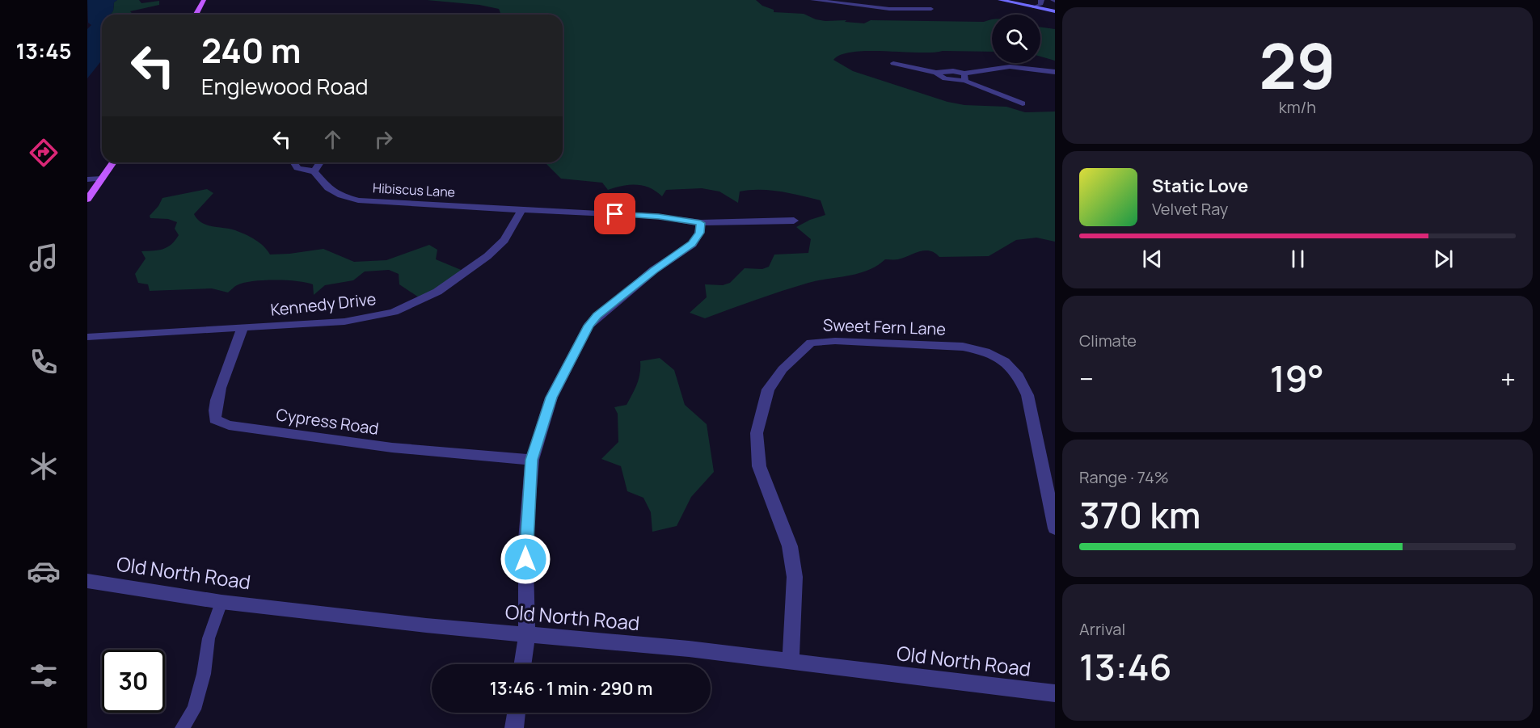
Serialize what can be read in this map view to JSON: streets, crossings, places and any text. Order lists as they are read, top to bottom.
{
  "streets": {
    "street": [
      "Hibiscus Lane",
      "Kennedy Drive",
      "Sweet Fern Lane",
      "Cypress Road",
      "Old North Road"
    ]
  },
  "crossings": [
    ["Hibiscus Lane", "Kennedy Drive"],
    ["Kennedy Drive", "Cypress Road"],
    ["Sweet Fern Lane", "Old North Road"]
  ],
  "page": {
    "tabs": "13:45",
    "tile": [
      ["29", "km/h"],
      "Climate",
      ["Range · 74%", "370 km"],
      ["Arrival", "13:46"]
    ],
    "turn": ["240 m", "Englewood Road"],
    "song": ["Static Love", "Velvet Ray"],
    "heat": ["−", "19°", "+"],
    "limit": "30",
    "trip": "13:46 · 1 min · 290 m"
  }
}
